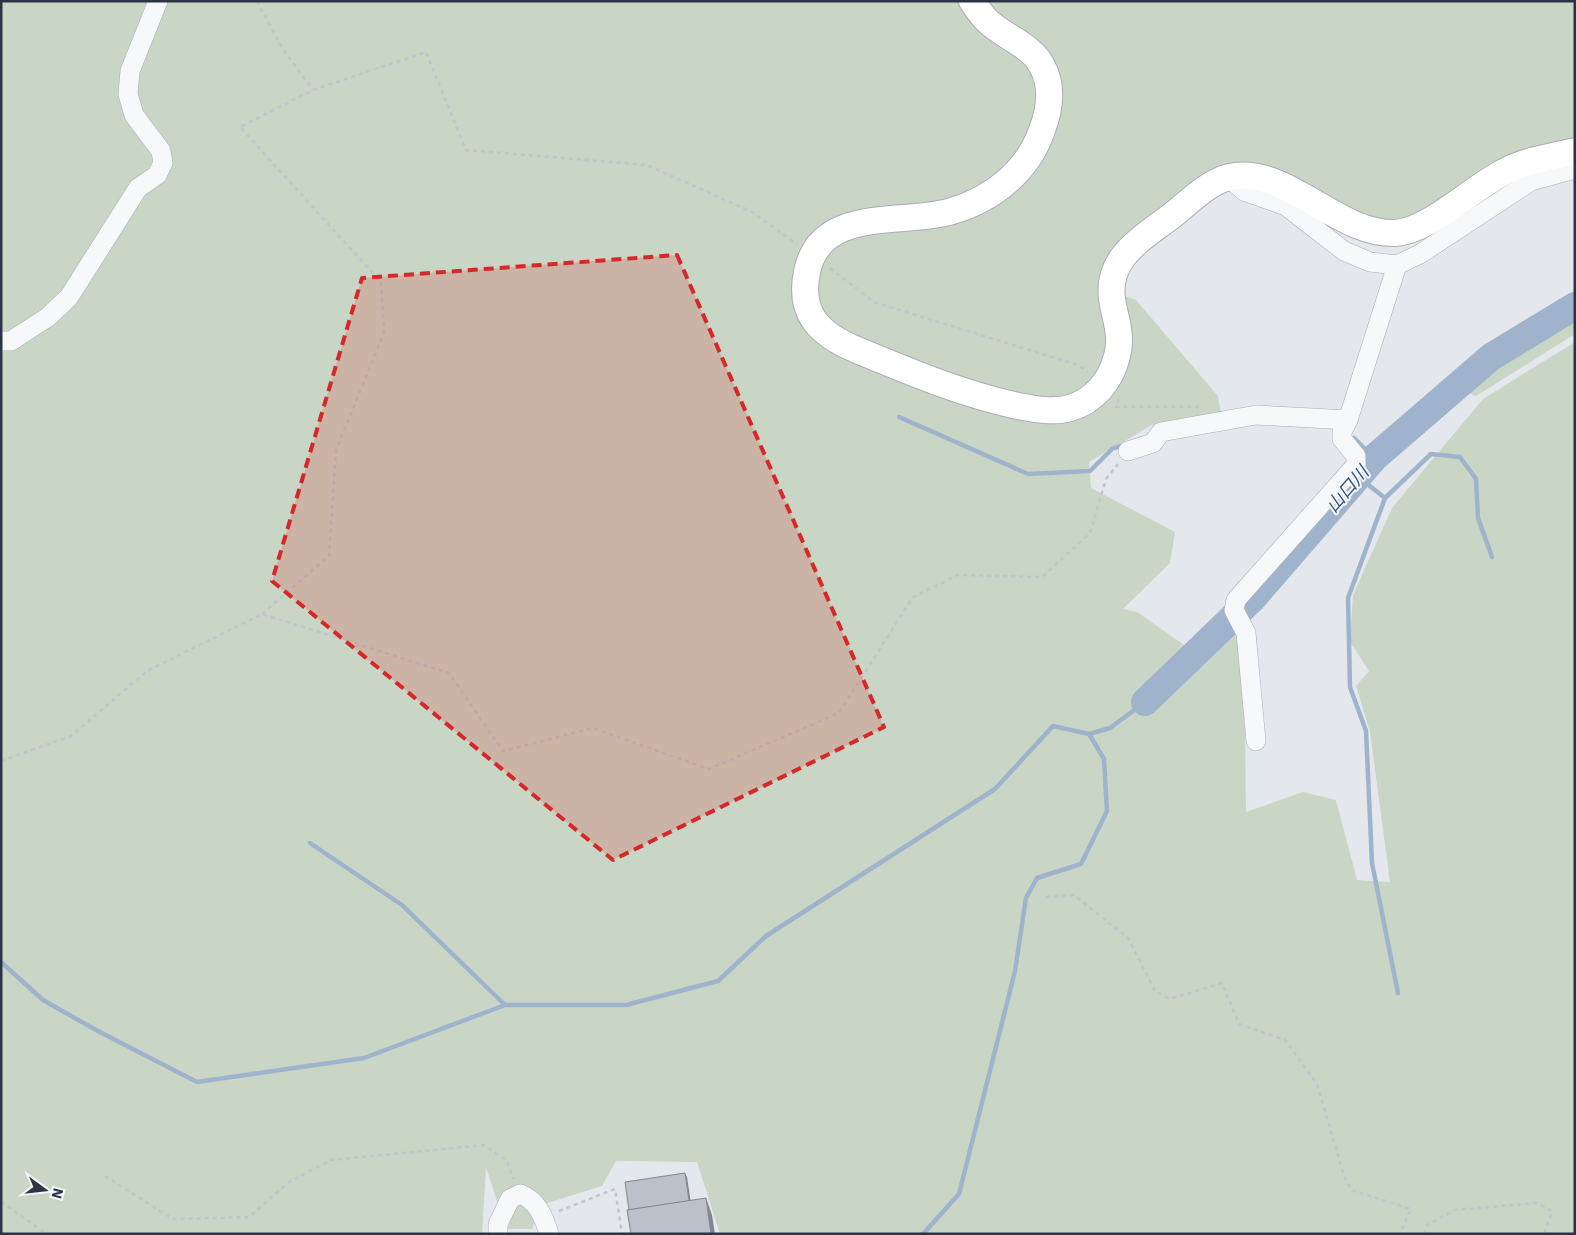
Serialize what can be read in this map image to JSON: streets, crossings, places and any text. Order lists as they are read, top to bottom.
{
  "water": ["山口川"],
  "north": "right"
}
